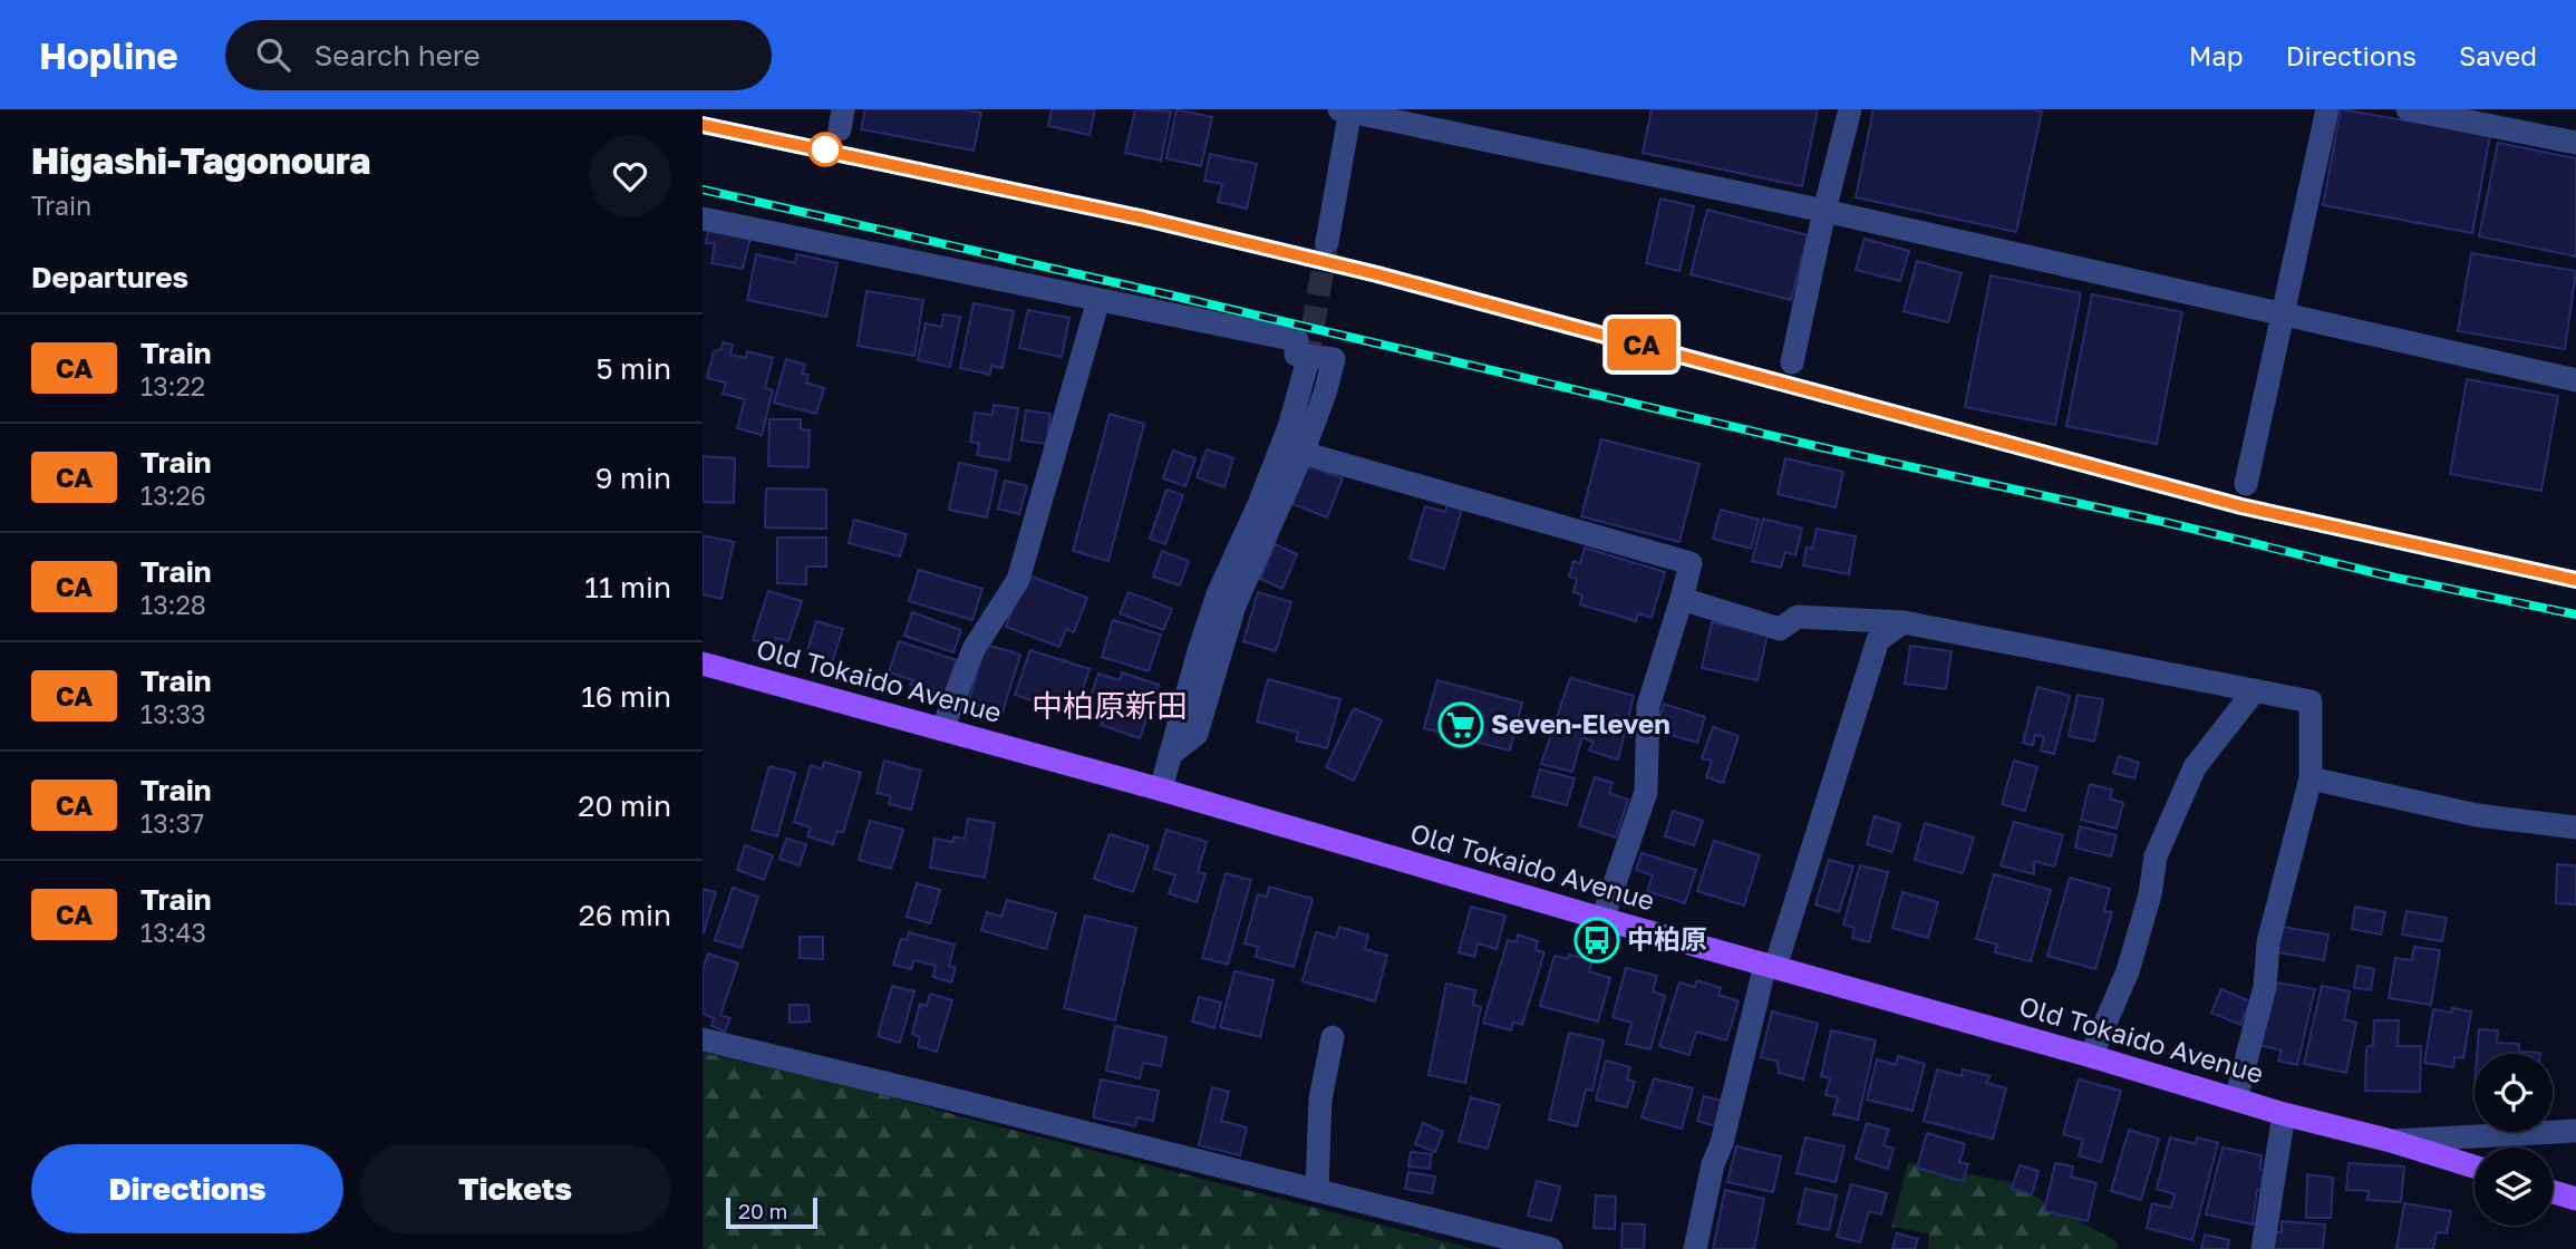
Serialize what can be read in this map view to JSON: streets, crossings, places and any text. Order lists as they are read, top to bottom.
{
  "streets": {
    "main road": ["Old Tokaido Avenue"]
  },
  "districts": ["中柏原新田"],
  "places": {
    "supermarket": ["Seven-Eleven"],
    "bus stop": ["中柏原"]
  },
  "scale_bar": "20 m",
  "page": {
    "header": "Hopline",
    "search": "Search here",
    "nav": ["Map", "Directions", "Saved"],
    "heading": [
      ["Higashi-Tagonoura", "Train"],
      "Departures"
    ],
    "on_map": "CA",
    "list": [
      {
        "mark": "CA",
        "name": "Train",
        "note": "13:22",
        "value": "5 min"
      },
      {
        "mark": "CA",
        "name": "Train",
        "note": "13:26",
        "value": "9 min"
      },
      {
        "mark": "CA",
        "name": "Train",
        "note": "13:28",
        "value": "11 min"
      },
      {
        "mark": "CA",
        "name": "Train",
        "note": "13:33",
        "value": "16 min"
      },
      {
        "mark": "CA",
        "name": "Train",
        "note": "13:37",
        "value": "20 min"
      },
      {
        "mark": "CA",
        "name": "Train",
        "note": "13:43",
        "value": "26 min"
      }
    ],
    "buttons": ["Directions", "Tickets"],
    "scale": "20 m"
  }
}
